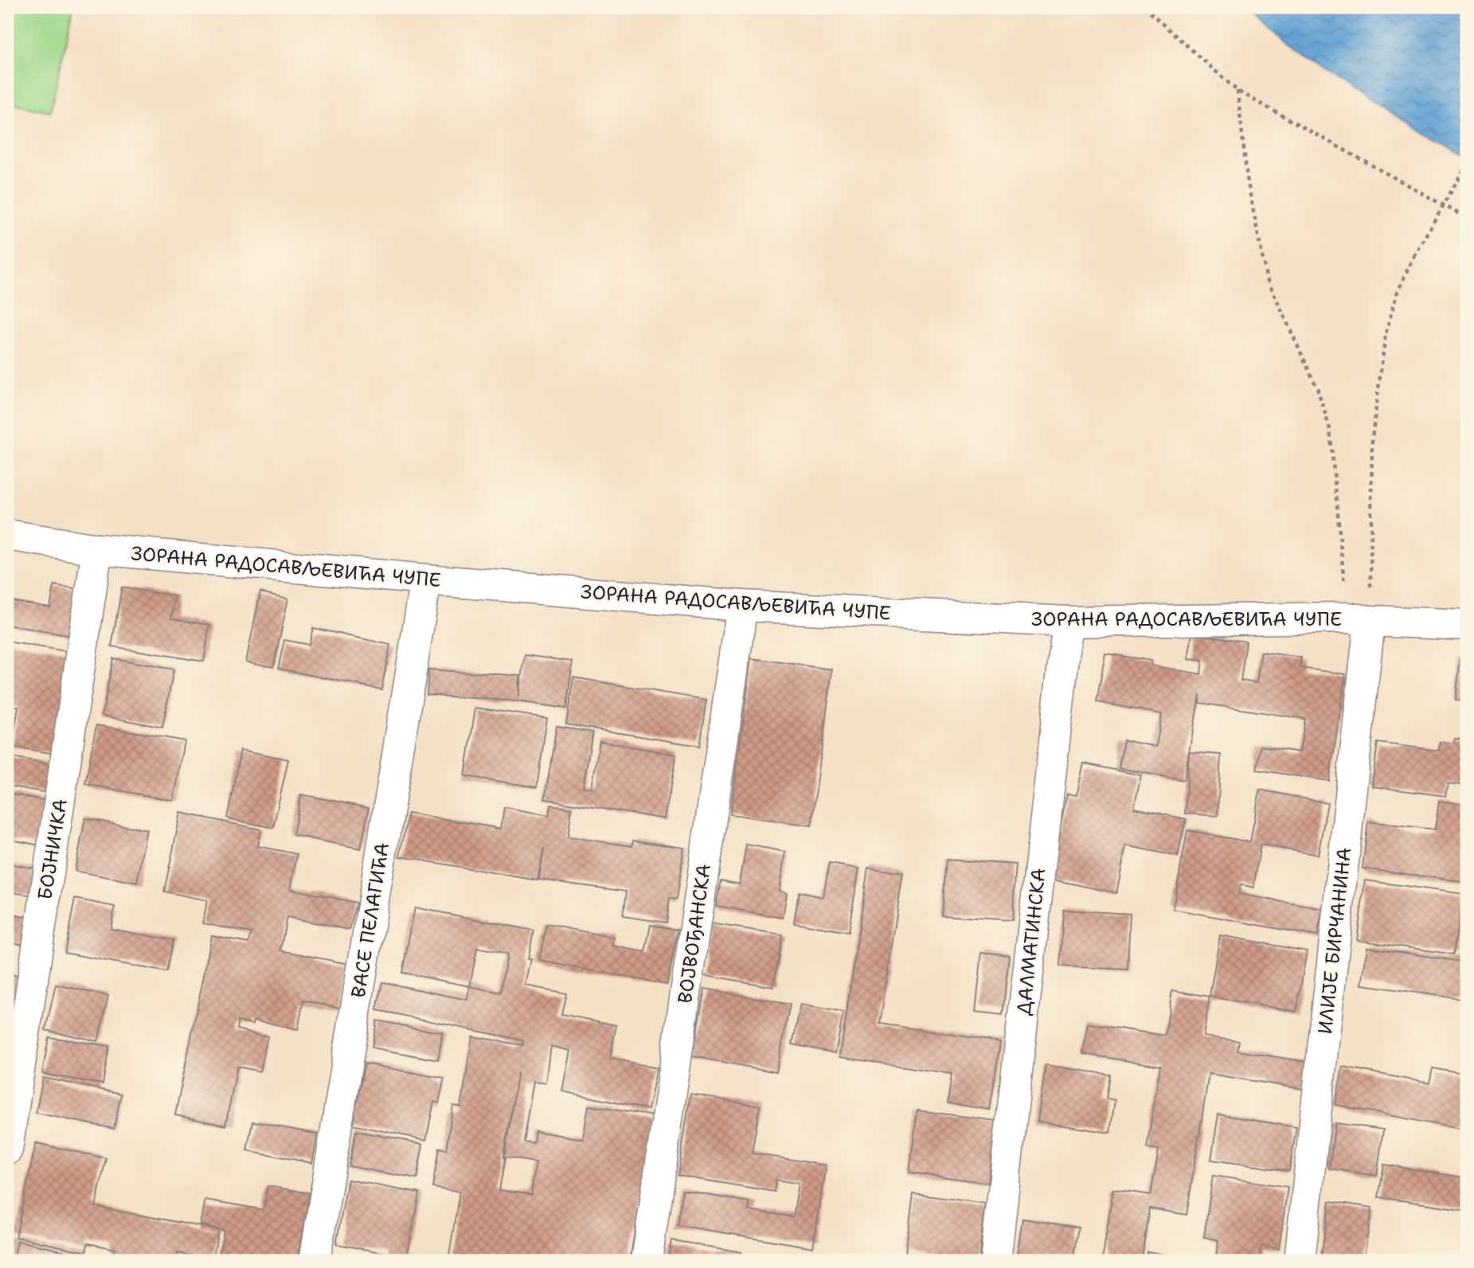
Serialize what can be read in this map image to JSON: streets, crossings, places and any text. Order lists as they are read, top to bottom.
{
  "streets": {
    "street": [
      "ЗОРАНА РАДОСАВЉЕВИЋА ЧУПЕ",
      "БОЈНИЧКА",
      "ВАСЕ ПЕЛАГИЋА",
      "ВОЈВОЂАНСКА",
      "ИЛИЈЕ БИРЧАНИНА",
      "ДАЛМАТИНСКА"
    ]
  },
  "crossings": [
    ["ЗОРАНА РАДОСАВЉЕВИЋА ЧУПЕ", "БОЈНИЧКА"],
    ["ЗОРАНА РАДОСАВЉЕВИЋА ЧУПЕ", "ВАСЕ ПЕЛАГИЋА"],
    ["ЗОРАНА РАДОСАВЉЕВИЋА ЧУПЕ", "ВОЈВОЂАНСКА"],
    ["ЗОРАНА РАДОСАВЉЕВИЋА ЧУПЕ", "ИЛИЈЕ БИРЧАНИНА"],
    ["ЗОРАНА РАДОСАВЉЕВИЋА ЧУПЕ", "ДАЛМАТИНСКА"]
  ]
}
